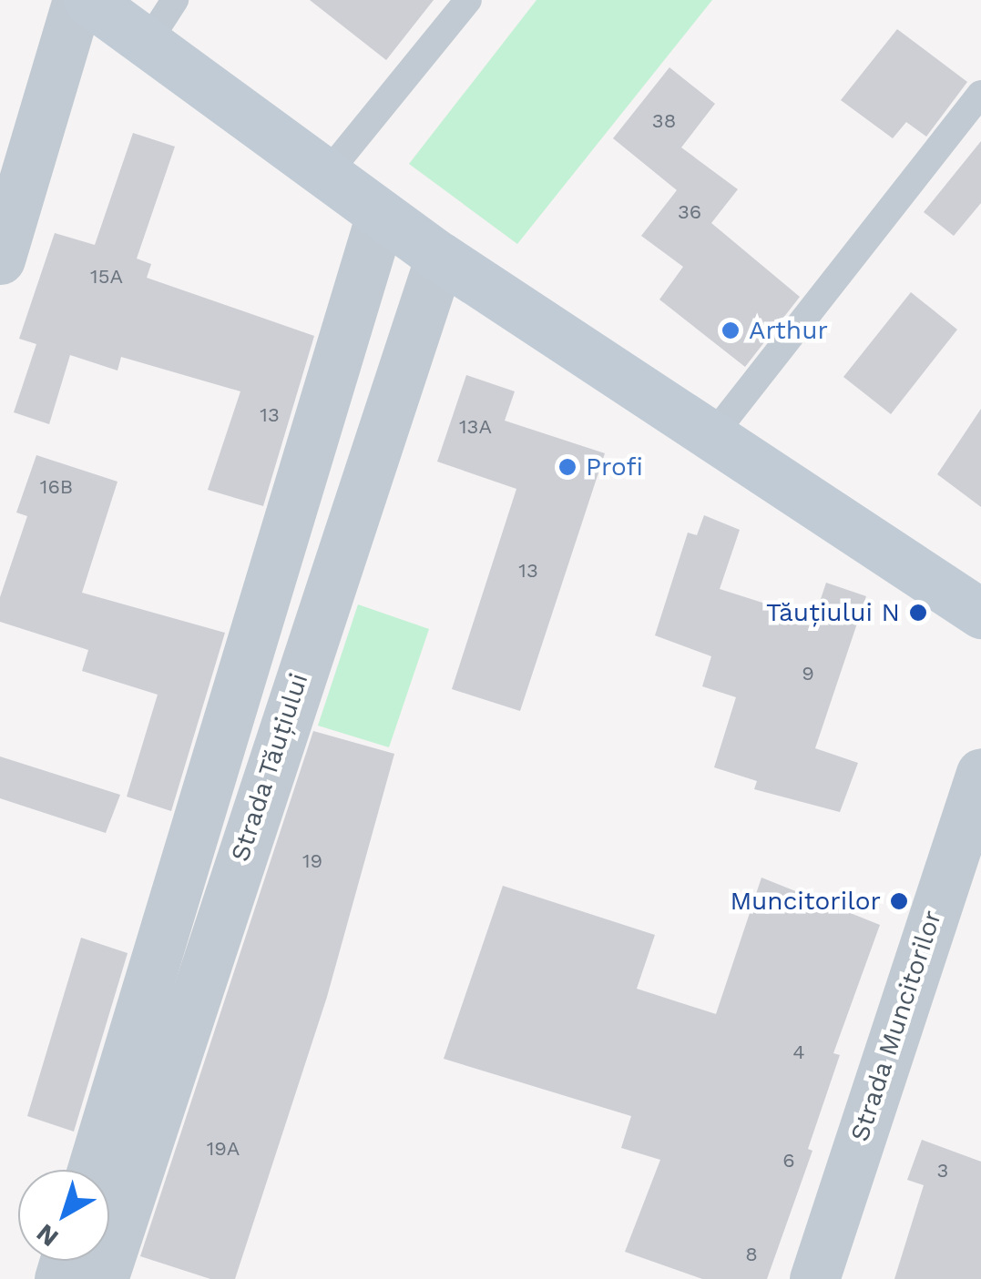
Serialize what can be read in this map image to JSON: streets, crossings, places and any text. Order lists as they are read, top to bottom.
{
  "streets": {
    "street": ["Strada Tăuțiului", "Strada Muncitorilor"]
  },
  "places": [
    "Arthur",
    "Profi",
    "Tăuțiului N",
    "Muncitorilor"
  ],
  "house_numbers": [
    "38",
    "36",
    "15A",
    "13",
    "13A",
    "16B",
    "13",
    "9",
    "19",
    "4",
    "19A",
    "6",
    "3",
    "8"
  ],
  "north": "bottom left"
}
